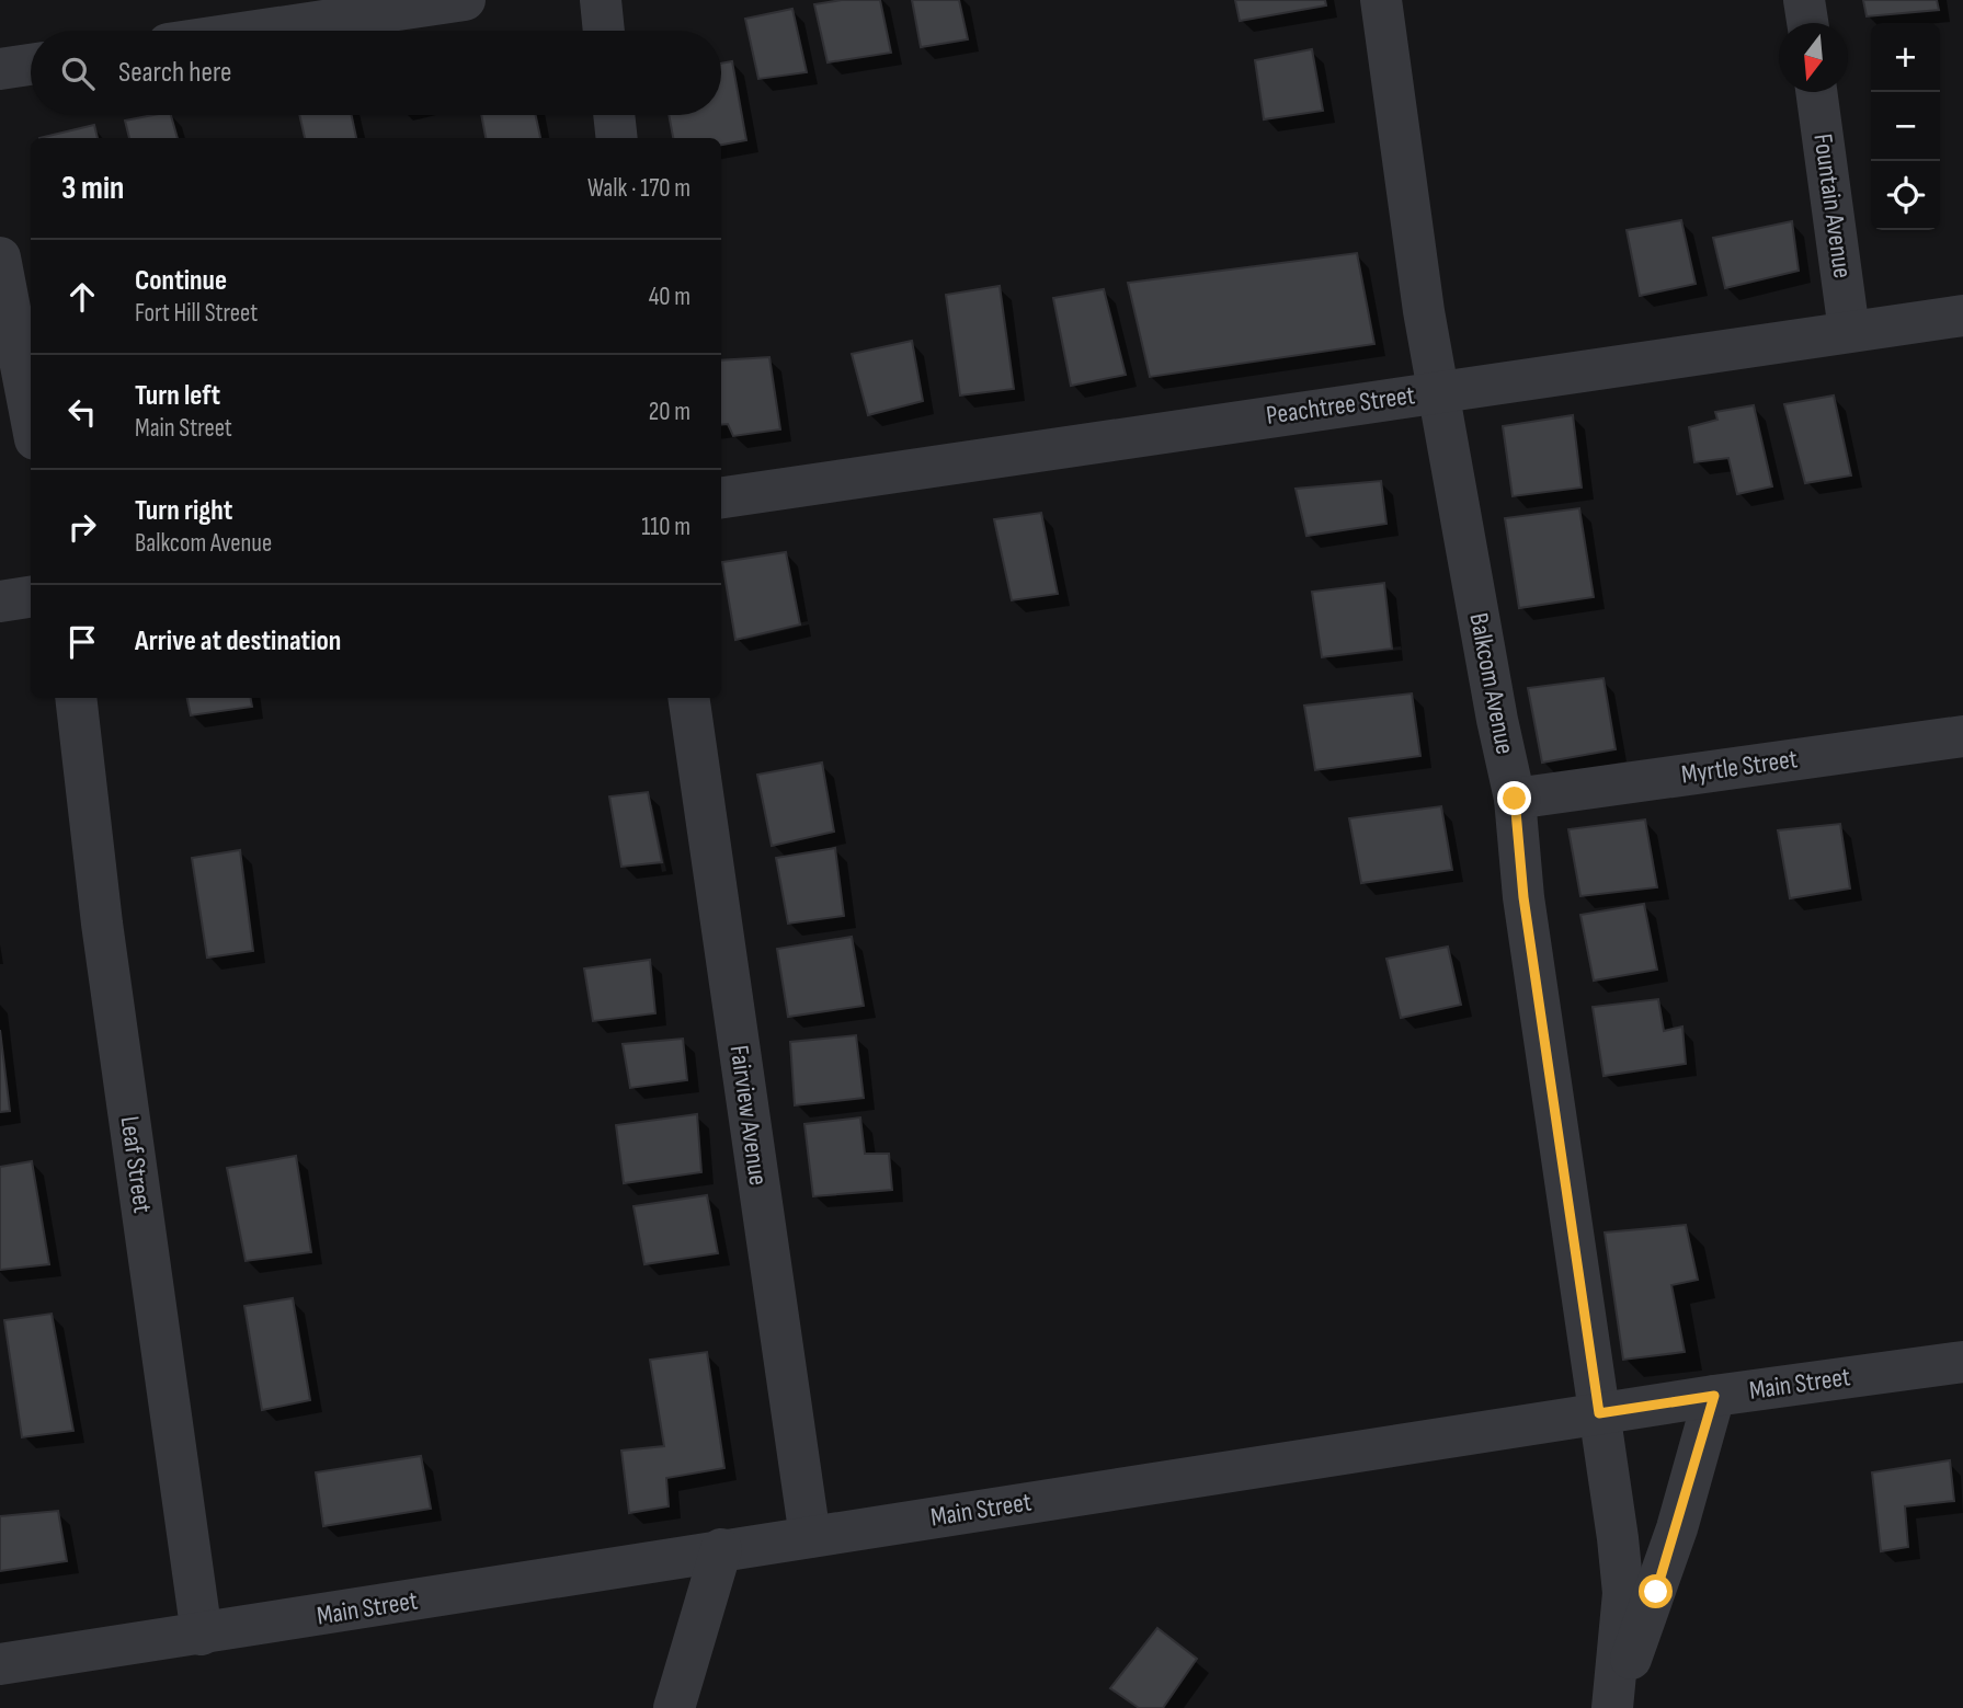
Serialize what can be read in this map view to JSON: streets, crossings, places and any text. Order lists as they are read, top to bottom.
{
  "streets": {
    "street": [
      "Fountain Avenue",
      "Peachtree Street",
      "Balkcom Avenue",
      "Myrtle Street",
      "Fairview Avenue",
      "Leaf Street",
      "Main Street"
    ]
  },
  "crossings": [
    ["Fountain Avenue", "Peachtree Street"],
    ["Peachtree Street", "Balkcom Avenue"],
    ["Balkcom Avenue", "Myrtle Street"],
    ["Balkcom Avenue", "Main Street"],
    ["Fairview Avenue", "Main Street"],
    ["Leaf Street", "Main Street"]
  ],
  "north": "bottom",
  "page": {
    "map_buttons": ["+", "−"],
    "search": "Search here",
    "heading": ["3 min", "Walk · 170 m"],
    "list": [
      ["Continue", "Fort Hill Street", "40 m"],
      ["Turn left", "Main Street", "20 m"],
      ["Turn right", "Balkcom Avenue", "110 m"],
      "Arrive at destination"
    ]
  }
}
